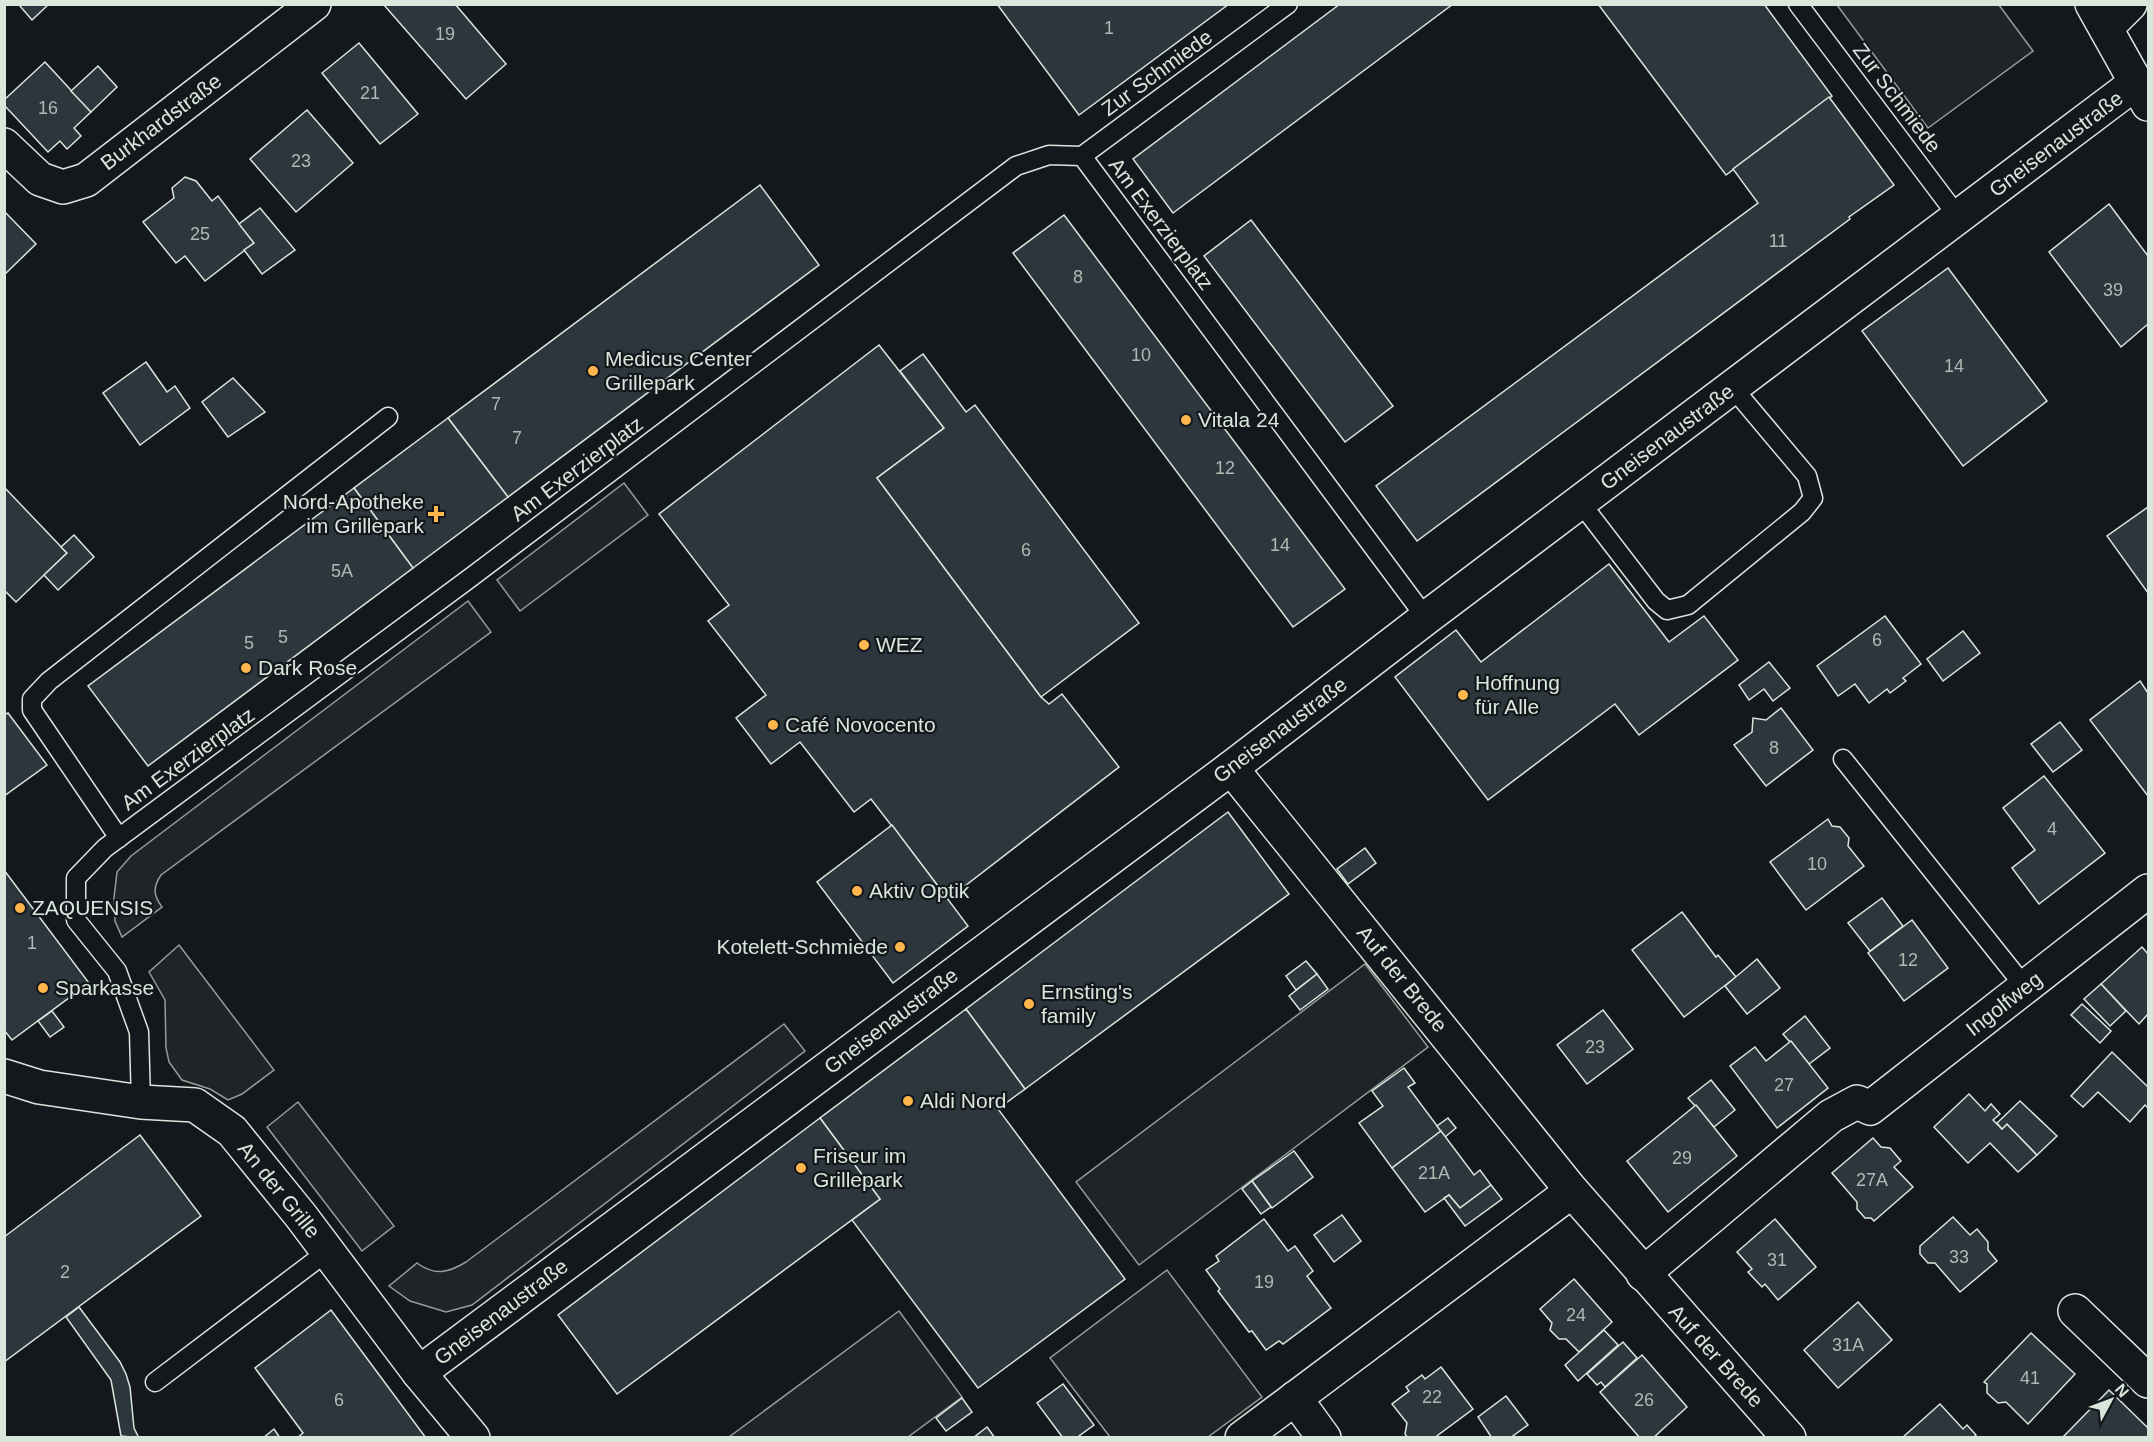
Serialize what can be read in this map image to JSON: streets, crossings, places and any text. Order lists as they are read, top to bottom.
{
  "streets": {
    "street": [
      "Burkhardstraße",
      "Gneisenaustraße",
      "Auf der Brede",
      "Ingolfweg",
      "An der Grille"
    ],
    "lane": ["Zur Schmiede", "Am Exerzierplatz"]
  },
  "crossings": [
    ["Zur Schmiede", "Gneisenaustraße"],
    ["Zur Schmiede", "Am Exerzierplatz"],
    ["Gneisenaustraße", "Am Exerzierplatz"],
    ["Gneisenaustraße", "Auf der Brede"],
    ["Gneisenaustraße", "An der Grille"],
    ["Am Exerzierplatz", "An der Grille"],
    ["Auf der Brede", "Ingolfweg"]
  ],
  "places": {
    "other": [
      "Medicus Center Grillepark",
      "Vitala 24",
      "WEZ",
      "Dark Rose",
      "Hoffnung für Alle",
      "Café Novocento",
      "Aktiv Optik",
      "ZAQUENSIS",
      "Kotelett-Schmiede",
      "Sparkasse",
      "Ernsting's family",
      "Aldi Nord",
      "Friseur im Grillepark"
    ],
    "health": ["Nord-Apotheke im Grillepark"]
  },
  "house_numbers": [
    "1",
    "19",
    "21",
    "16",
    "23",
    "25",
    "11",
    "8",
    "39",
    "10",
    "14",
    "7",
    "7",
    "12",
    "14",
    "6",
    "5A",
    "5",
    "6",
    "5",
    "8",
    "4",
    "10",
    "1",
    "12",
    "23",
    "27",
    "29",
    "21A",
    "27A",
    "33",
    "31",
    "2",
    "19",
    "24",
    "31A",
    "41",
    "22",
    "6",
    "26"
  ],
  "north": "top right"
}
